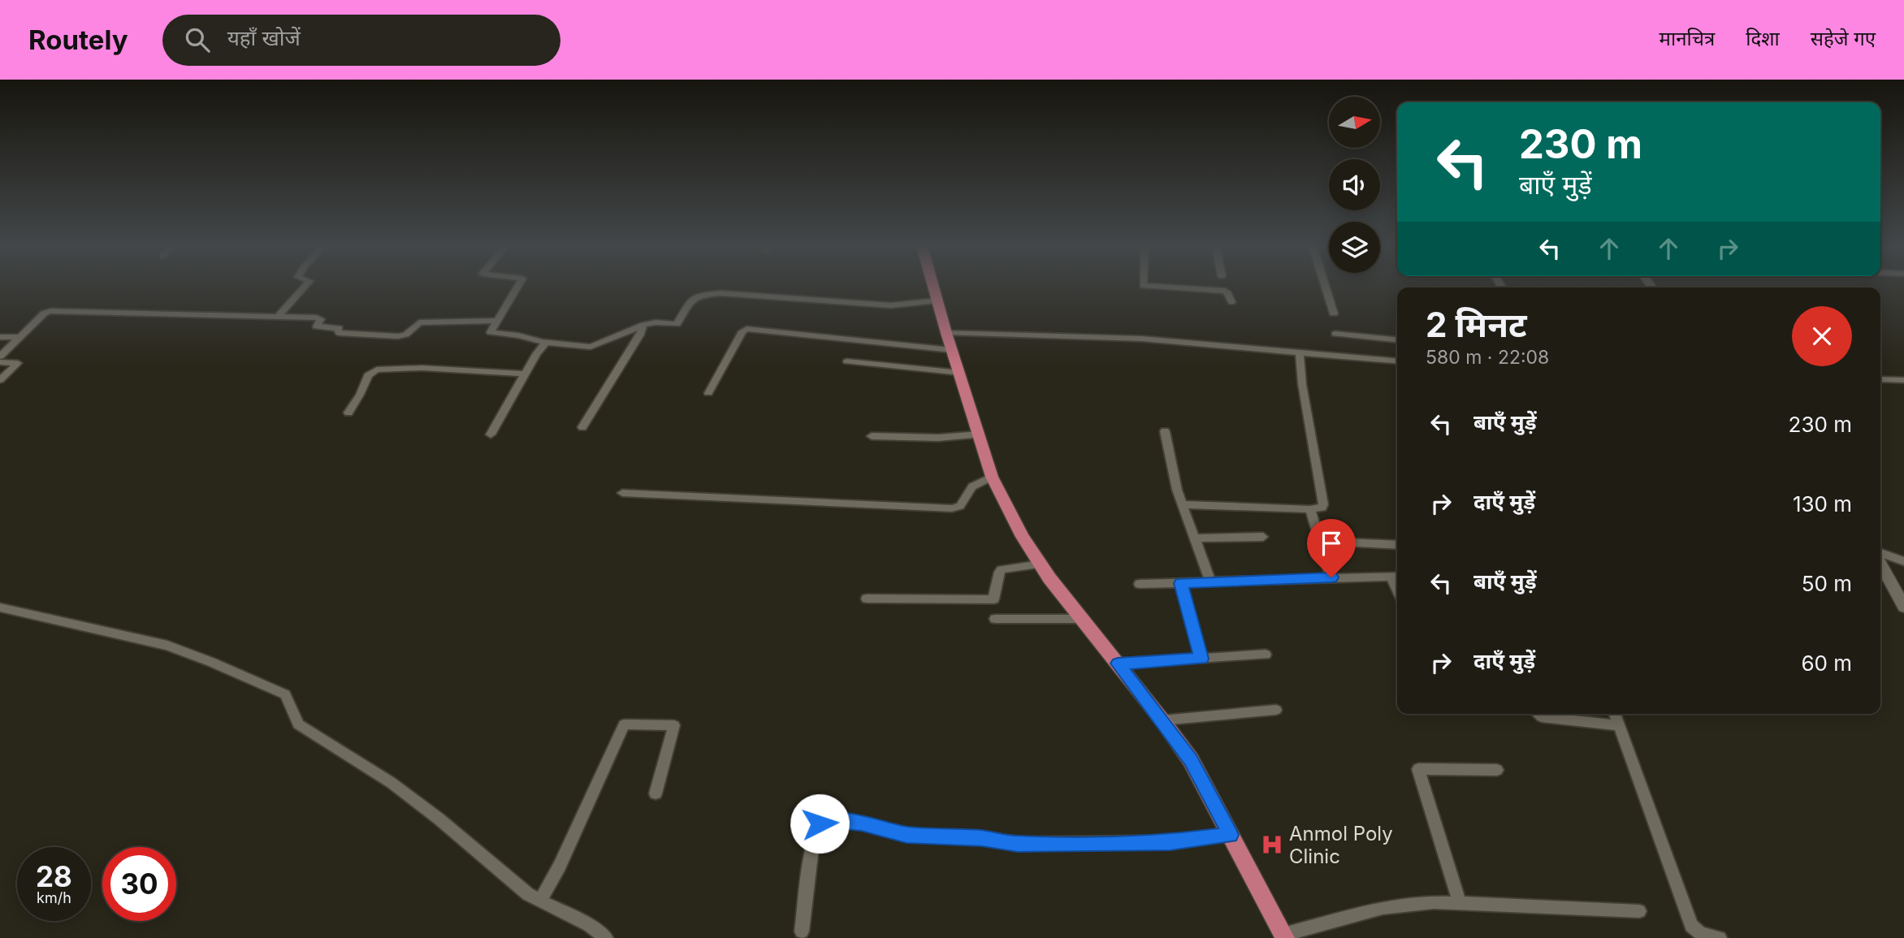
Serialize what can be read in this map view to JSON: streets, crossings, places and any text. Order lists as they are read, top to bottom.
{
  "places": {
    "hospital": ["Anmol Poly Clinic"]
  },
  "north": "right",
  "page": {
    "header": "Routely",
    "search": "यहाँ खोजें",
    "nav": ["मानचित्र", "दिशा", "सहेजे गए"],
    "turn": ["230 m", "बाएँ मुड़ें"],
    "heading": ["2 मिनट", "580 m · 22:08"],
    "list": [
      {
        "name": "बाएँ मुड़ें",
        "value": "230 m"
      },
      {
        "name": "दाएँ मुड़ें",
        "value": "130 m"
      },
      {
        "name": "बाएँ मुड़ें",
        "value": "50 m"
      },
      {
        "name": "दाएँ मुड़ें",
        "value": "60 m"
      }
    ],
    "speed": "28 km/h",
    "limit": "30"
  }
}
